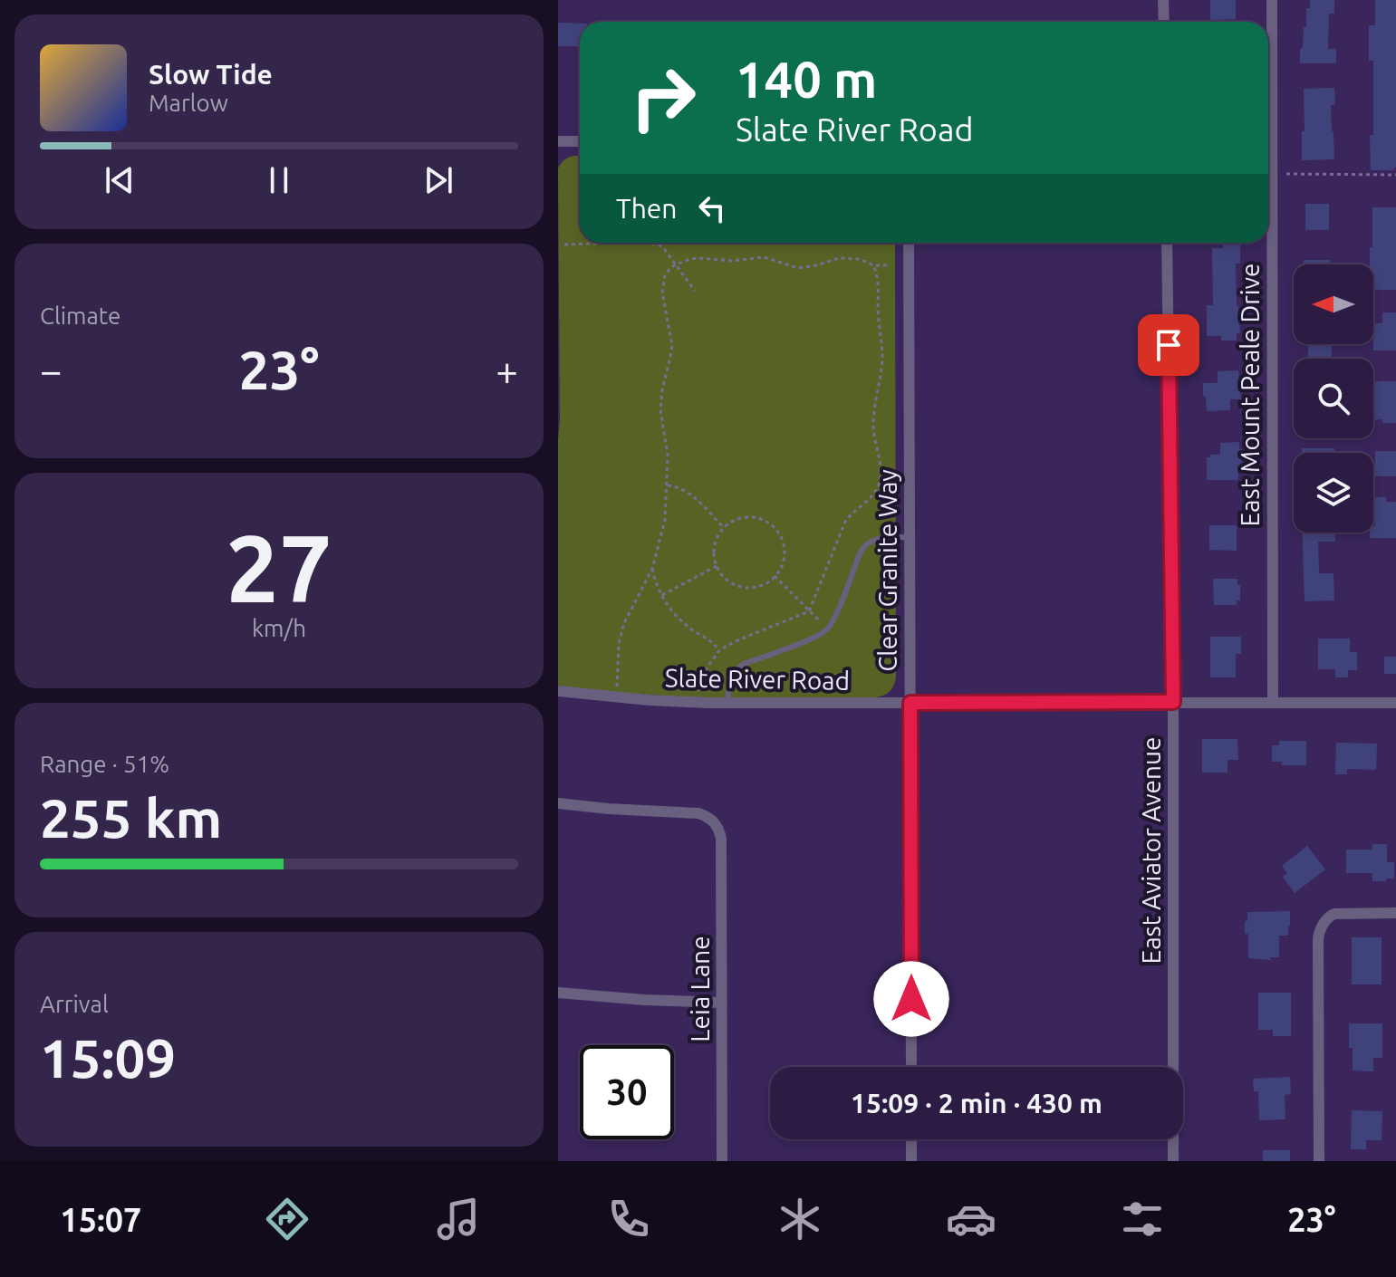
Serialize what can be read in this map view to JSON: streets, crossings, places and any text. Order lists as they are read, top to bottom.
{
  "streets": {
    "street": [
      "East Mount Peale Drive",
      "Clear Granite Way",
      "Slate River Road",
      "East Aviator Avenue",
      "Leia Lane"
    ]
  },
  "crossings": [
    ["East Mount Peale Drive", "Slate River Road"],
    ["Clear Granite Way", "Slate River Road"],
    ["Slate River Road", "East Aviator Avenue"]
  ],
  "north": "left",
  "page": {
    "turn": ["140 m", "Slate River Road"],
    "song": ["Slow Tide", "Marlow"],
    "then": "Then",
    "tile": [
      "Climate",
      ["27", "km/h"],
      ["Range · 51%", "255 km"],
      ["Arrival", "15:09"]
    ],
    "heat": ["−", "23°", "+"],
    "limit": "30",
    "trip": "15:09 · 2 min · 430 m",
    "tabs": ["15:07", "23°"]
  }
}
